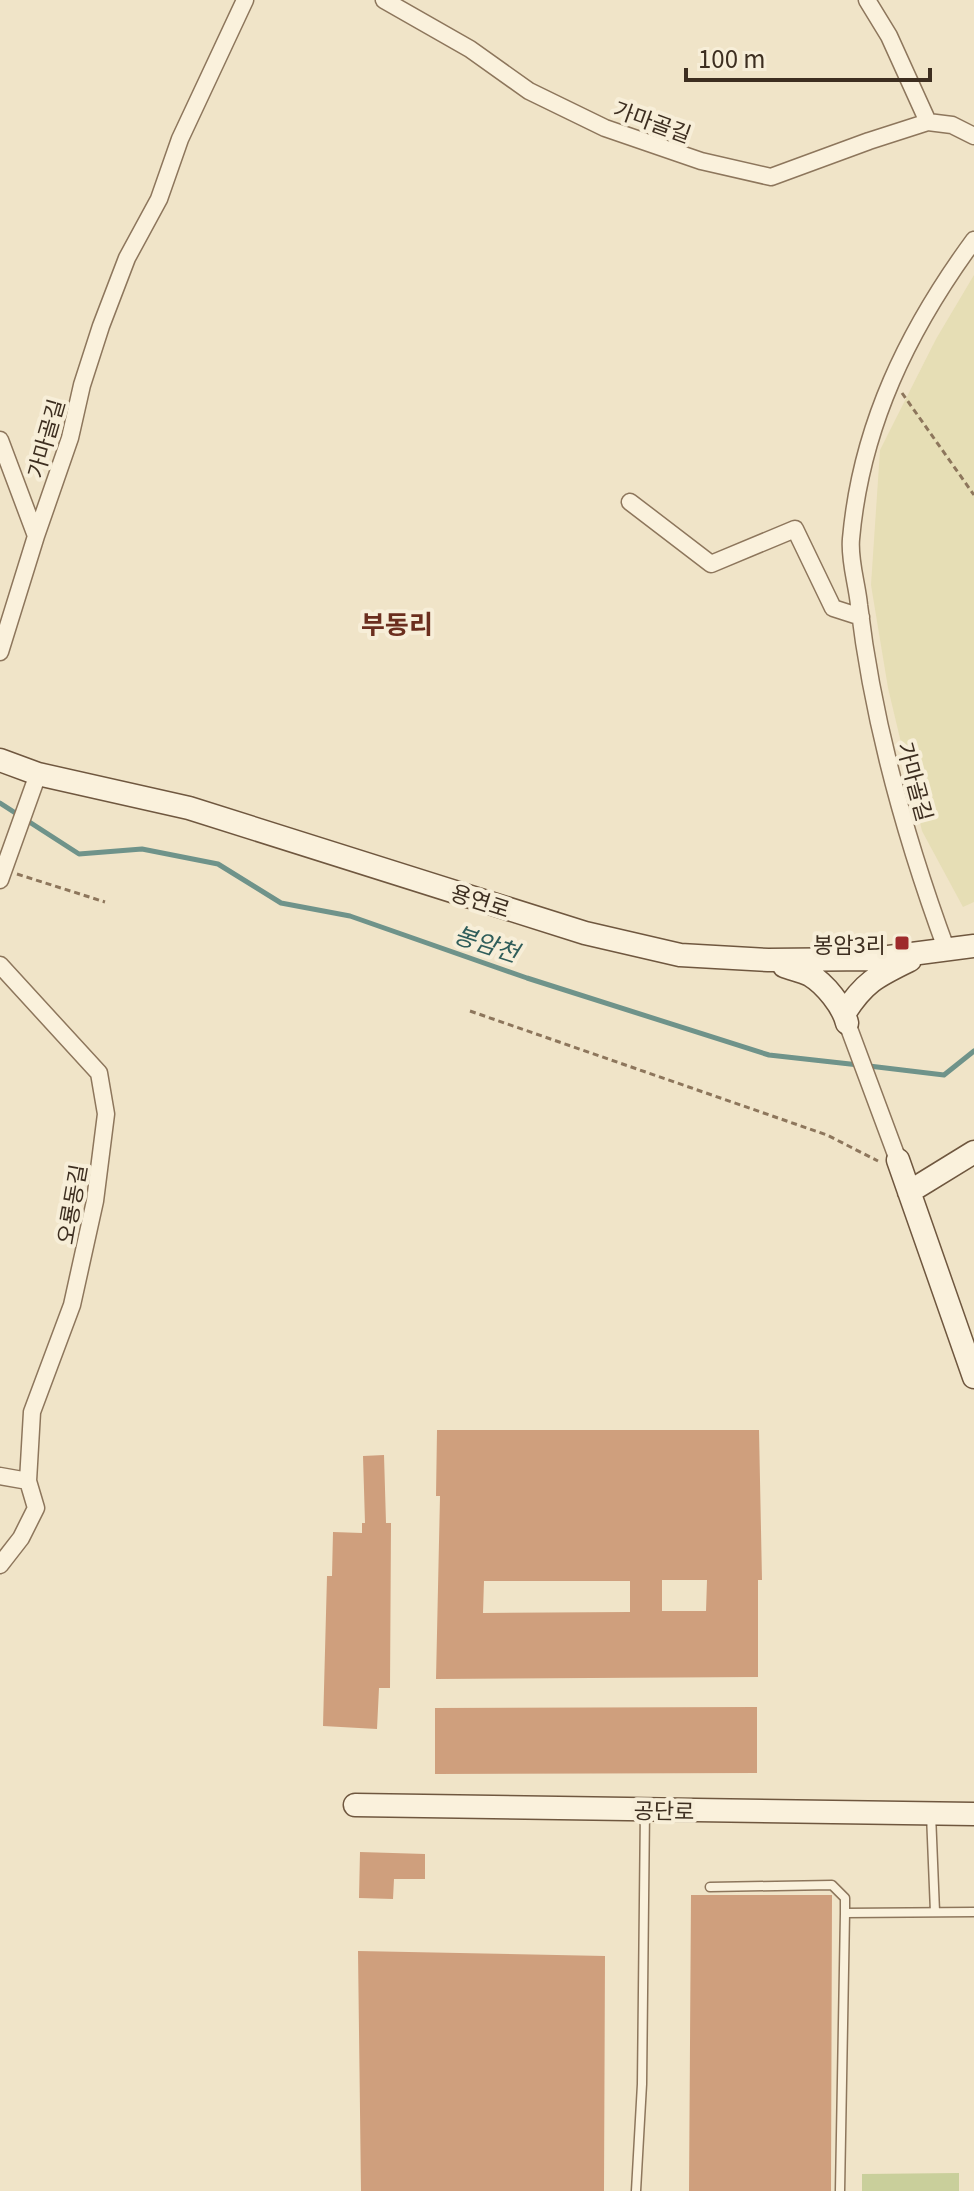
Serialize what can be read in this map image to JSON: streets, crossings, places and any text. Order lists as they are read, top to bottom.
{
  "streets": {
    "street": [
      "가마골길",
      "용연로",
      "오룡동길",
      "공단로"
    ]
  },
  "crossings": [
    ["가마골길", "용연로"]
  ],
  "districts": ["부동리"],
  "water": ["봉암천"],
  "places": {
    "transit": ["봉암3리"]
  },
  "scale_bar": "100 m"
}
